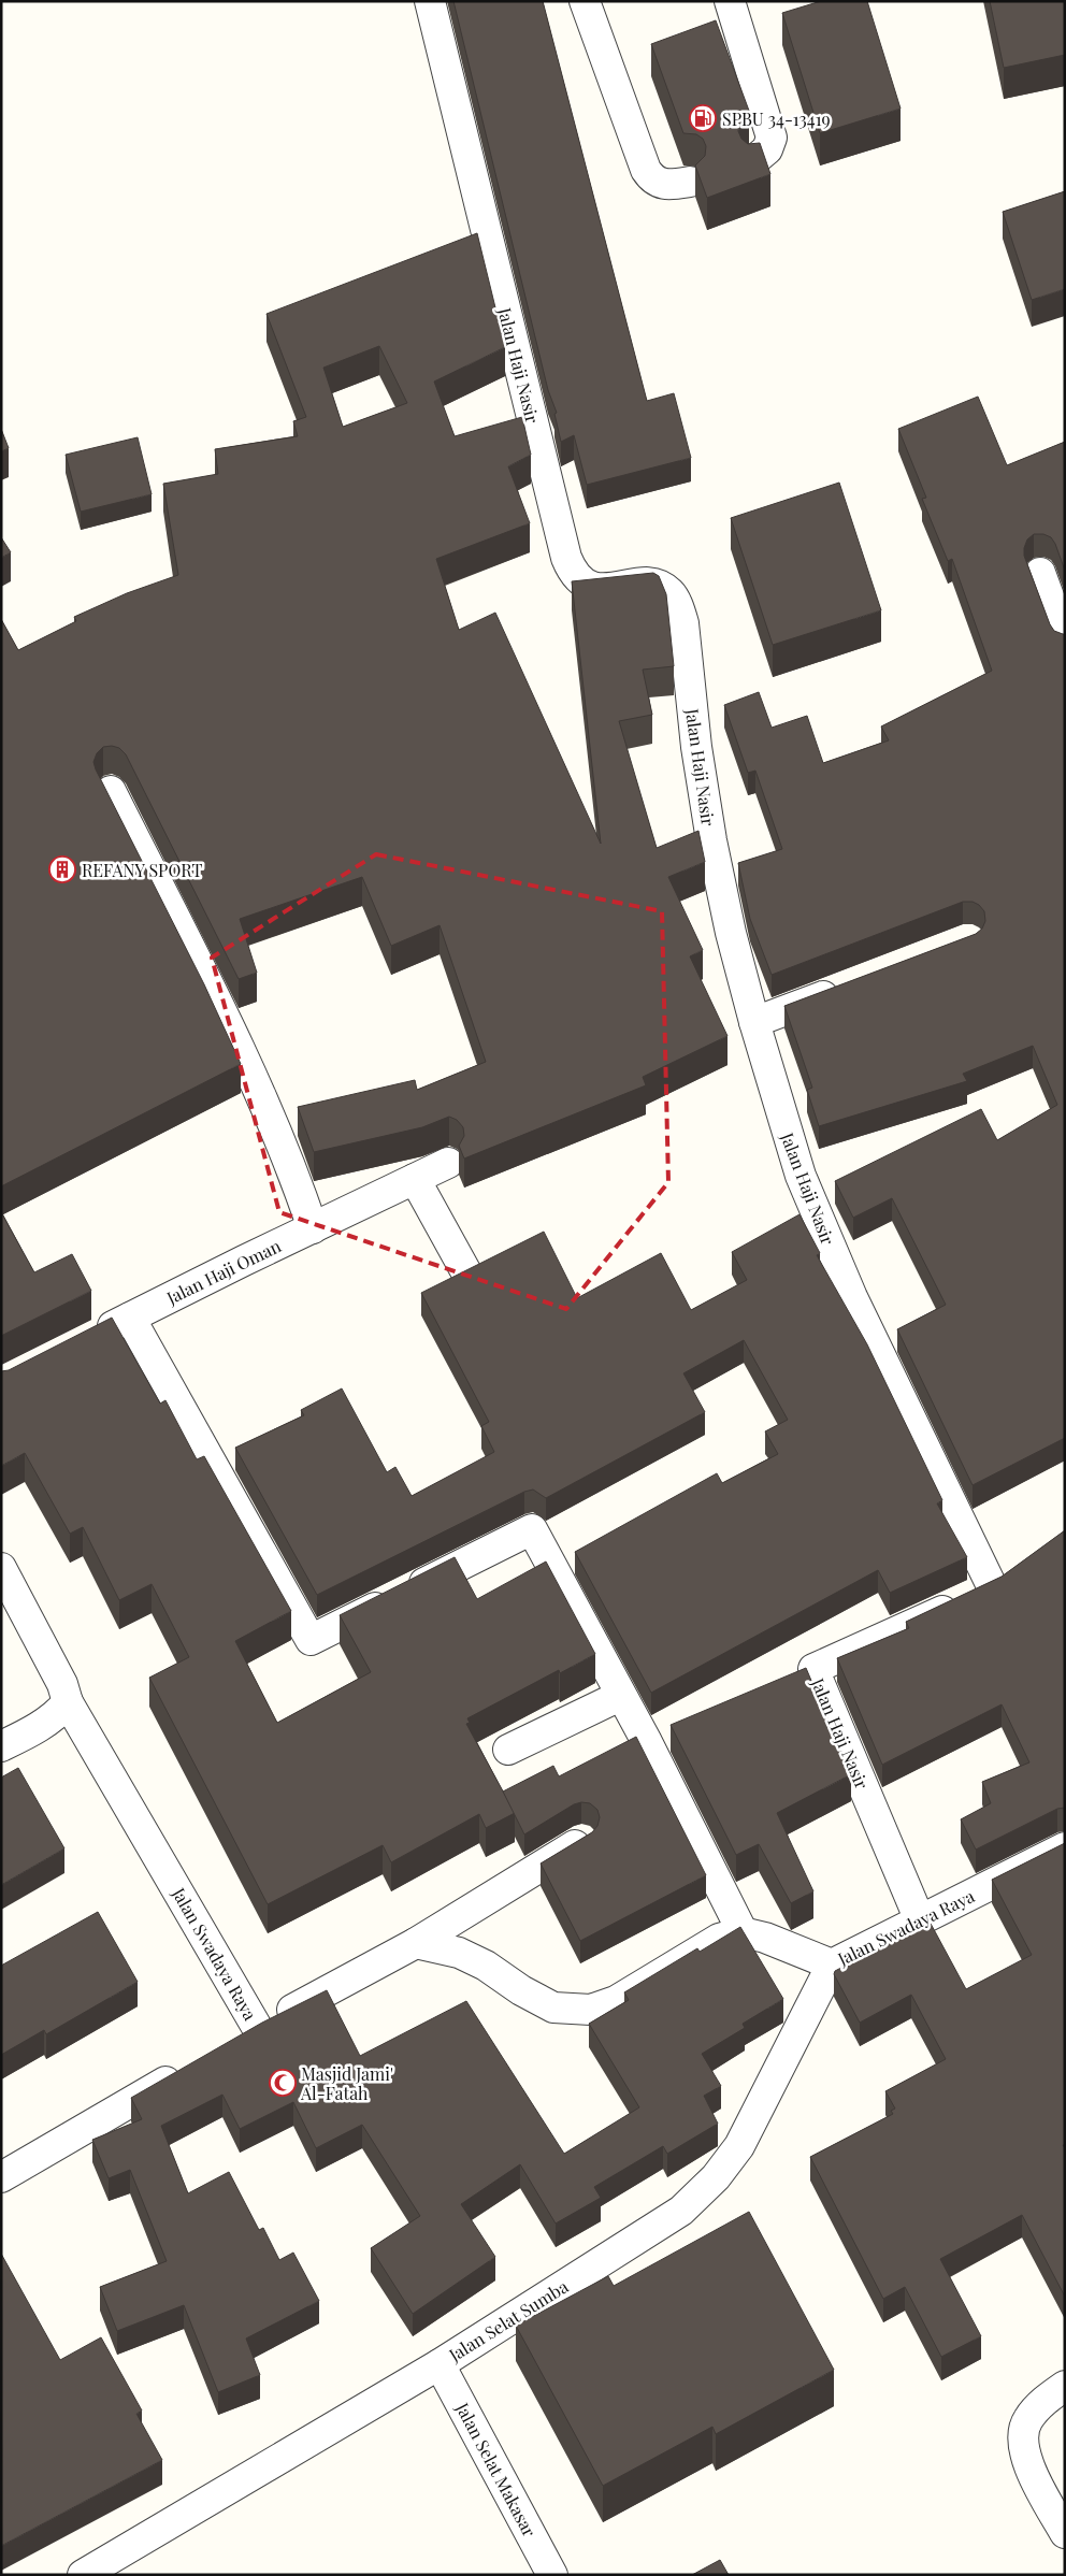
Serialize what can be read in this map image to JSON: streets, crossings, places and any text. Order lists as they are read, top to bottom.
{
  "streets": {
    "street": [
      "Jalan Haji Nasir",
      "Jalan Haji Oman",
      "Jalan Swadaya Raya",
      "Jalan Selat Sumba",
      "Jalan Selat Makasar"
    ]
  },
  "crossings": [
    ["Jalan Haji Nasir", "Jalan Swadaya Raya"],
    ["Jalan Swadaya Raya", "Jalan Selat Sumba"],
    ["Jalan Selat Sumba", "Jalan Selat Makasar"]
  ],
  "places": {
    "fuel station": ["SPBU 34-13419"],
    "building": ["REFANY SPORT"],
    "mosque": ["Masjid Jami' Al-Fatah"]
  }
}
